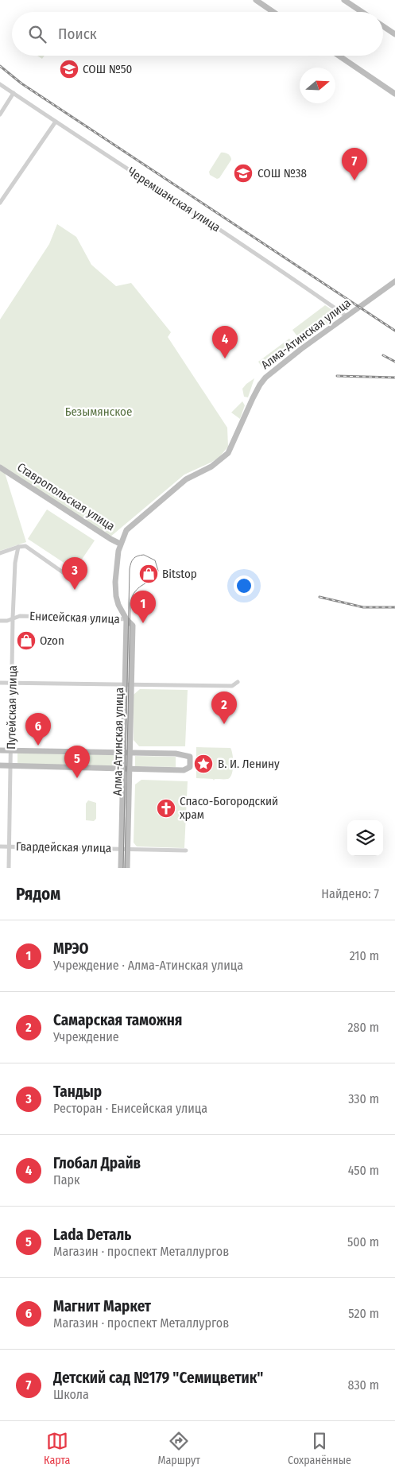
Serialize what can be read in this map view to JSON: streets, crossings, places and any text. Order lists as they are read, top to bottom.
{
  "streets": {
    "street": [
      "Черемшанская улица",
      "Алма-Атинская улица",
      "Ставропольская улица",
      "Енисейская улица",
      "Путейская улица",
      "Гвардейская улица"
    ]
  },
  "crossings": [
    ["Черемшанская улица", "Алма-Атинская улица"],
    ["Алма-Атинская улица", "Ставропольская улица"],
    ["Алма-Атинская улица", "Енисейская улица"],
    ["Алма-Атинская улица", "Гвардейская улица"],
    ["Енисейская улица", "Путейская улица"],
    ["Путейская улица", "Гвардейская улица"]
  ],
  "parks": ["Безымянское"],
  "places": {
    "school or university": ["СОШ №50", "СОШ №38"],
    "shop": ["Bitstop", "Ozon"],
    "place": ["В. И. Ленину"],
    "church": ["Спасо-Богородский храм"]
  },
  "north": "right",
  "page": {
    "search": "Поиск",
    "pins": [
      "7",
      "4",
      "3",
      "1",
      "2",
      "6",
      "5"
    ],
    "heading": ["Рядом", "Найдено: 7"],
    "list": [
      {
        "mark": "1",
        "name": "МРЭО",
        "note": "Учреждение · Алма-Атинская улица",
        "value": "210 m"
      },
      {
        "mark": "2",
        "name": "Самарская таможня",
        "note": "Учреждение",
        "value": "280 m"
      },
      {
        "mark": "3",
        "name": "Тандыр",
        "note": "Ресторан · Енисейская улица",
        "value": "330 m"
      },
      {
        "mark": "4",
        "name": "Глобал Драйв",
        "note": "Парк",
        "value": "450 m"
      },
      {
        "mark": "5",
        "name": "Lada Dеталь",
        "note": "Магазин · проспект Металлургов",
        "value": "500 m"
      },
      {
        "mark": "6",
        "name": "Магнит Маркет",
        "note": "Магазин · проспект Металлургов",
        "value": "520 m"
      },
      {
        "mark": "7",
        "name": "Детский сад №179 \"Семицветик\"",
        "note": "Школа",
        "value": "830 m"
      }
    ],
    "nav": ["Карта", "Маршрут", "Сохранённые"]
  }
}
